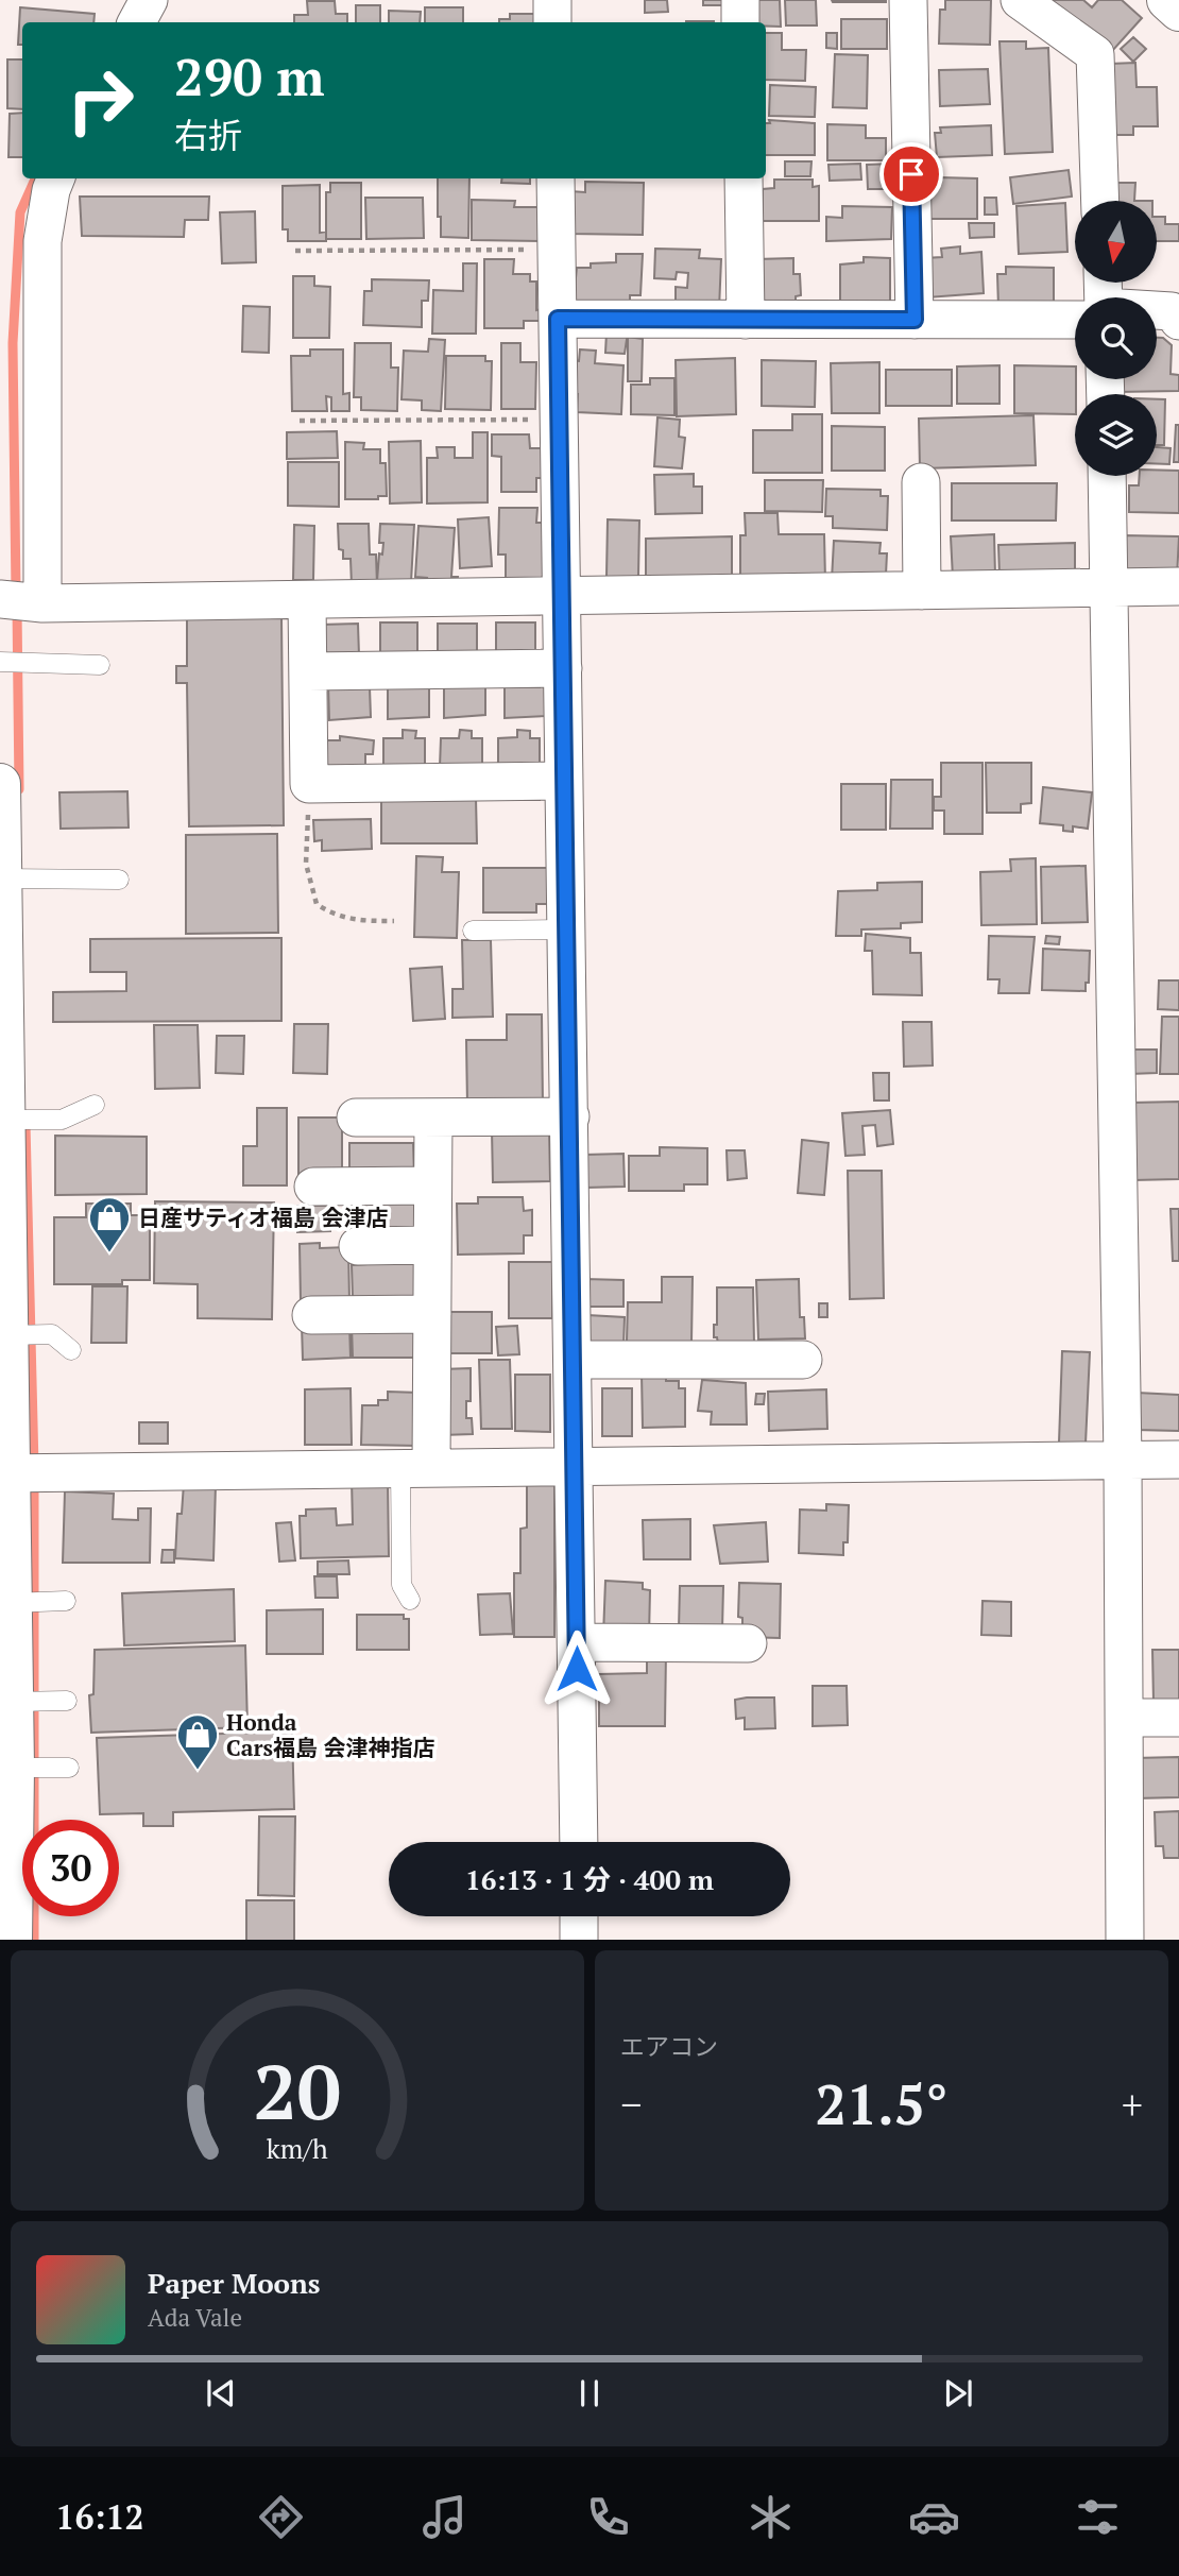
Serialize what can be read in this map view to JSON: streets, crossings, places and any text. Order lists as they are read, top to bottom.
{
  "places": {
    "shop": ["日産サティオ福島 会津店", "Honda Cars福島 会津神指店"]
  },
  "north": "bottom",
  "page": {
    "turn": ["290 m", "右折"],
    "limit": "30",
    "trip": "16:13 · 1 分 · 400 m",
    "tile": "エアコン",
    "heat": ["−", "21.5°", "+"],
    "song": ["Paper Moons", "Ada Vale"],
    "tabs": "16:12",
    "gauge": ["20", "km/h"]
  }
}
